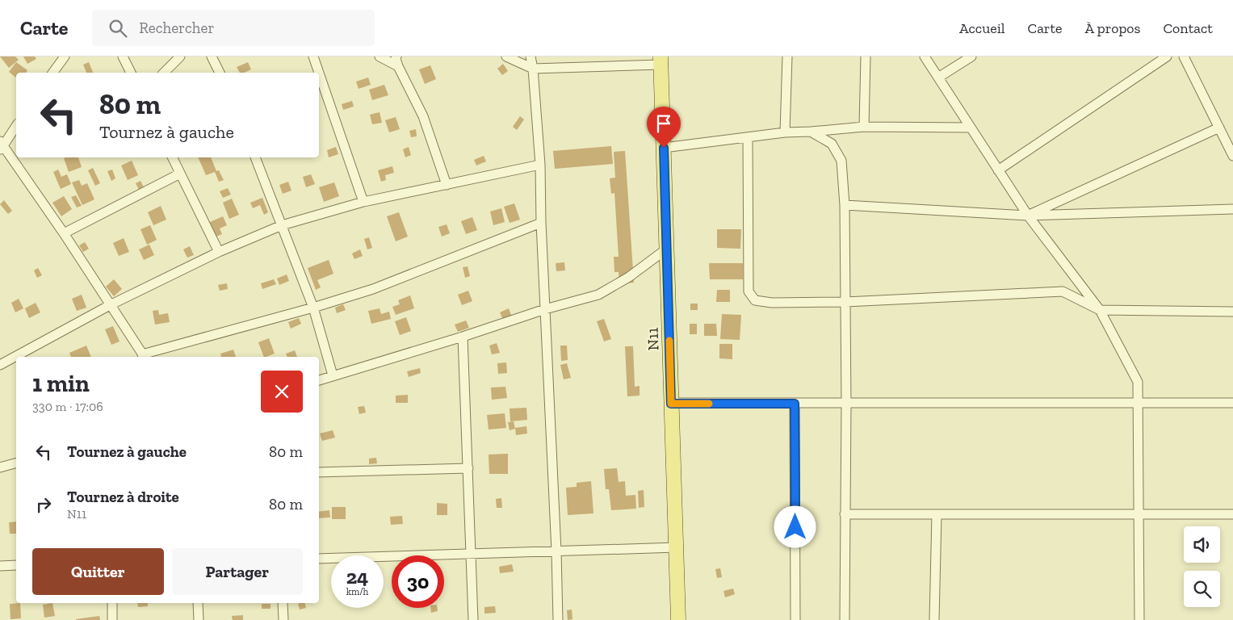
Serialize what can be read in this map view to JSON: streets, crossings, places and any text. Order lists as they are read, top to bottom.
{
  "streets": {
    "main road": ["N11"]
  },
  "page": {
    "header": "Carte",
    "search": "Rechercher",
    "nav": [
      "Accueil",
      "Carte",
      "À propos",
      "Contact"
    ],
    "turn": ["80 m", "Tournez à gauche"],
    "heading": ["1 min", "330 m · 17:06"],
    "list": [
      {
        "name": "Tournez à gauche",
        "value": "80 m"
      },
      {
        "name": "Tournez à droite",
        "note": "N11",
        "value": "80 m"
      }
    ],
    "buttons": ["Quitter", "Partager"],
    "speed": "24 km/h",
    "limit": "30"
  }
}
